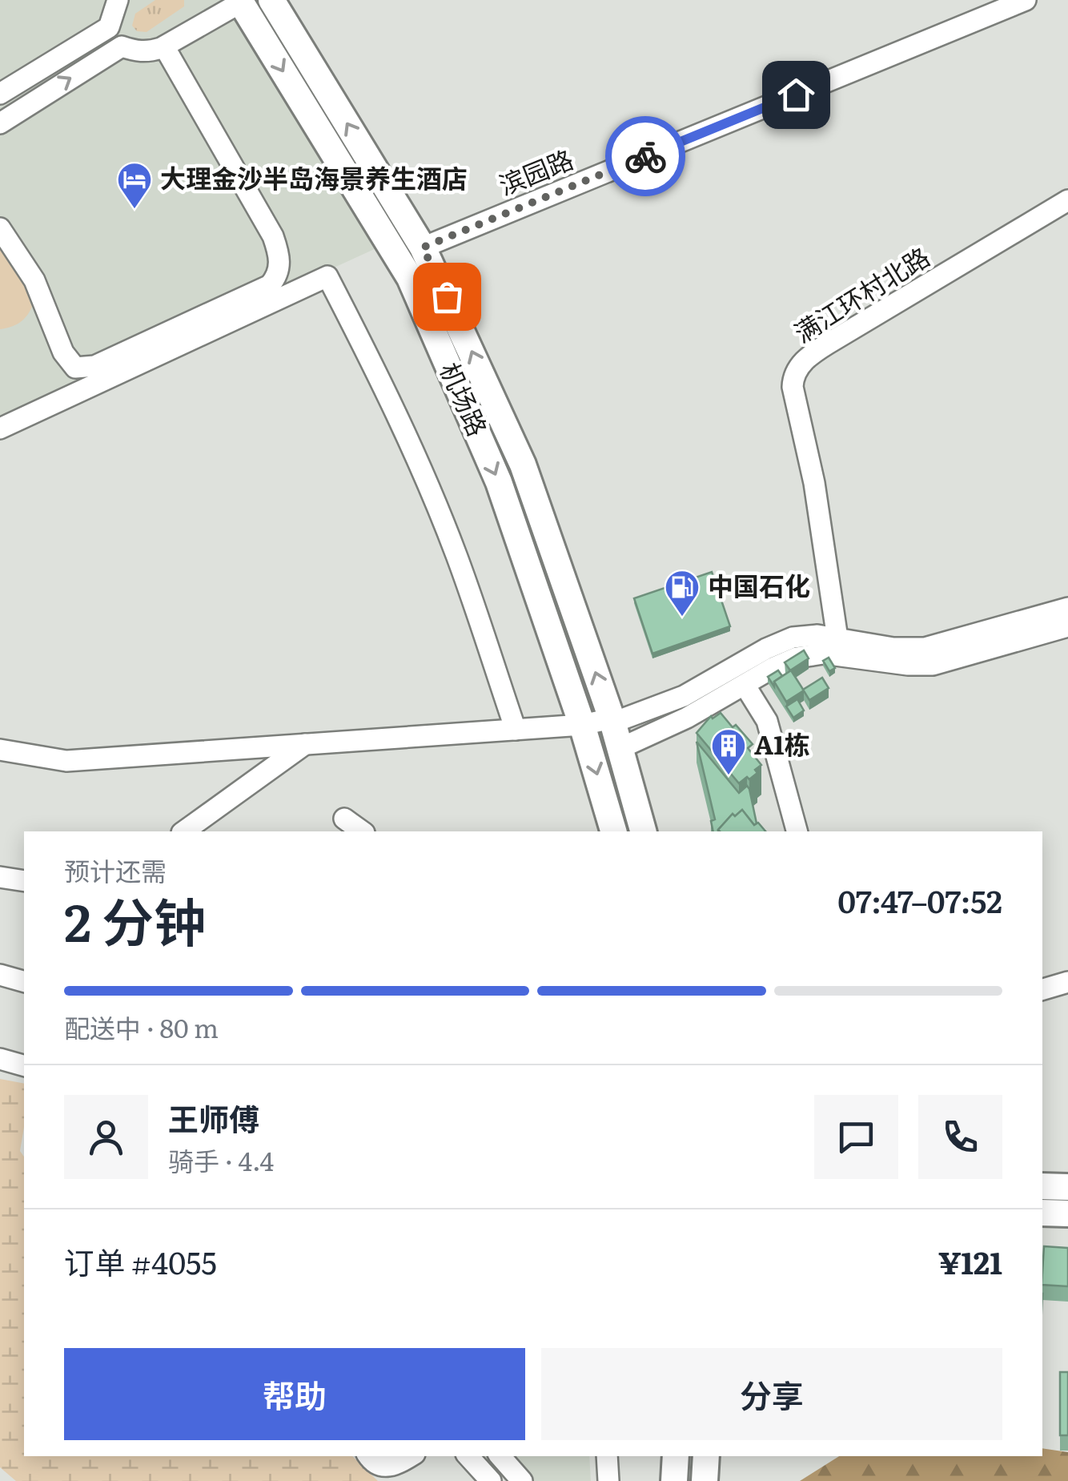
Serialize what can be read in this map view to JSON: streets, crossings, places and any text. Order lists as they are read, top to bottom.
{
  "streets": {
    "main road": ["机场路"],
    "street": ["滨园路", "满江环村北路"]
  },
  "crossings": [
    ["滨园路", "机场路"]
  ],
  "places": {
    "hotel": ["大理金沙半岛海景养生酒店"],
    "fuel station": ["中国石化"],
    "building": ["A1栋"]
  },
  "page": {
    "heading": ["2 分钟", "预计还需", "07:47–07:52"],
    "panel": [
      "王师傅",
      "骑手 · 4.4",
      "订单 #4055",
      "¥121"
    ],
    "bar": "配送中 · 80 m",
    "buttons": ["帮助", "分享"]
  }
}
